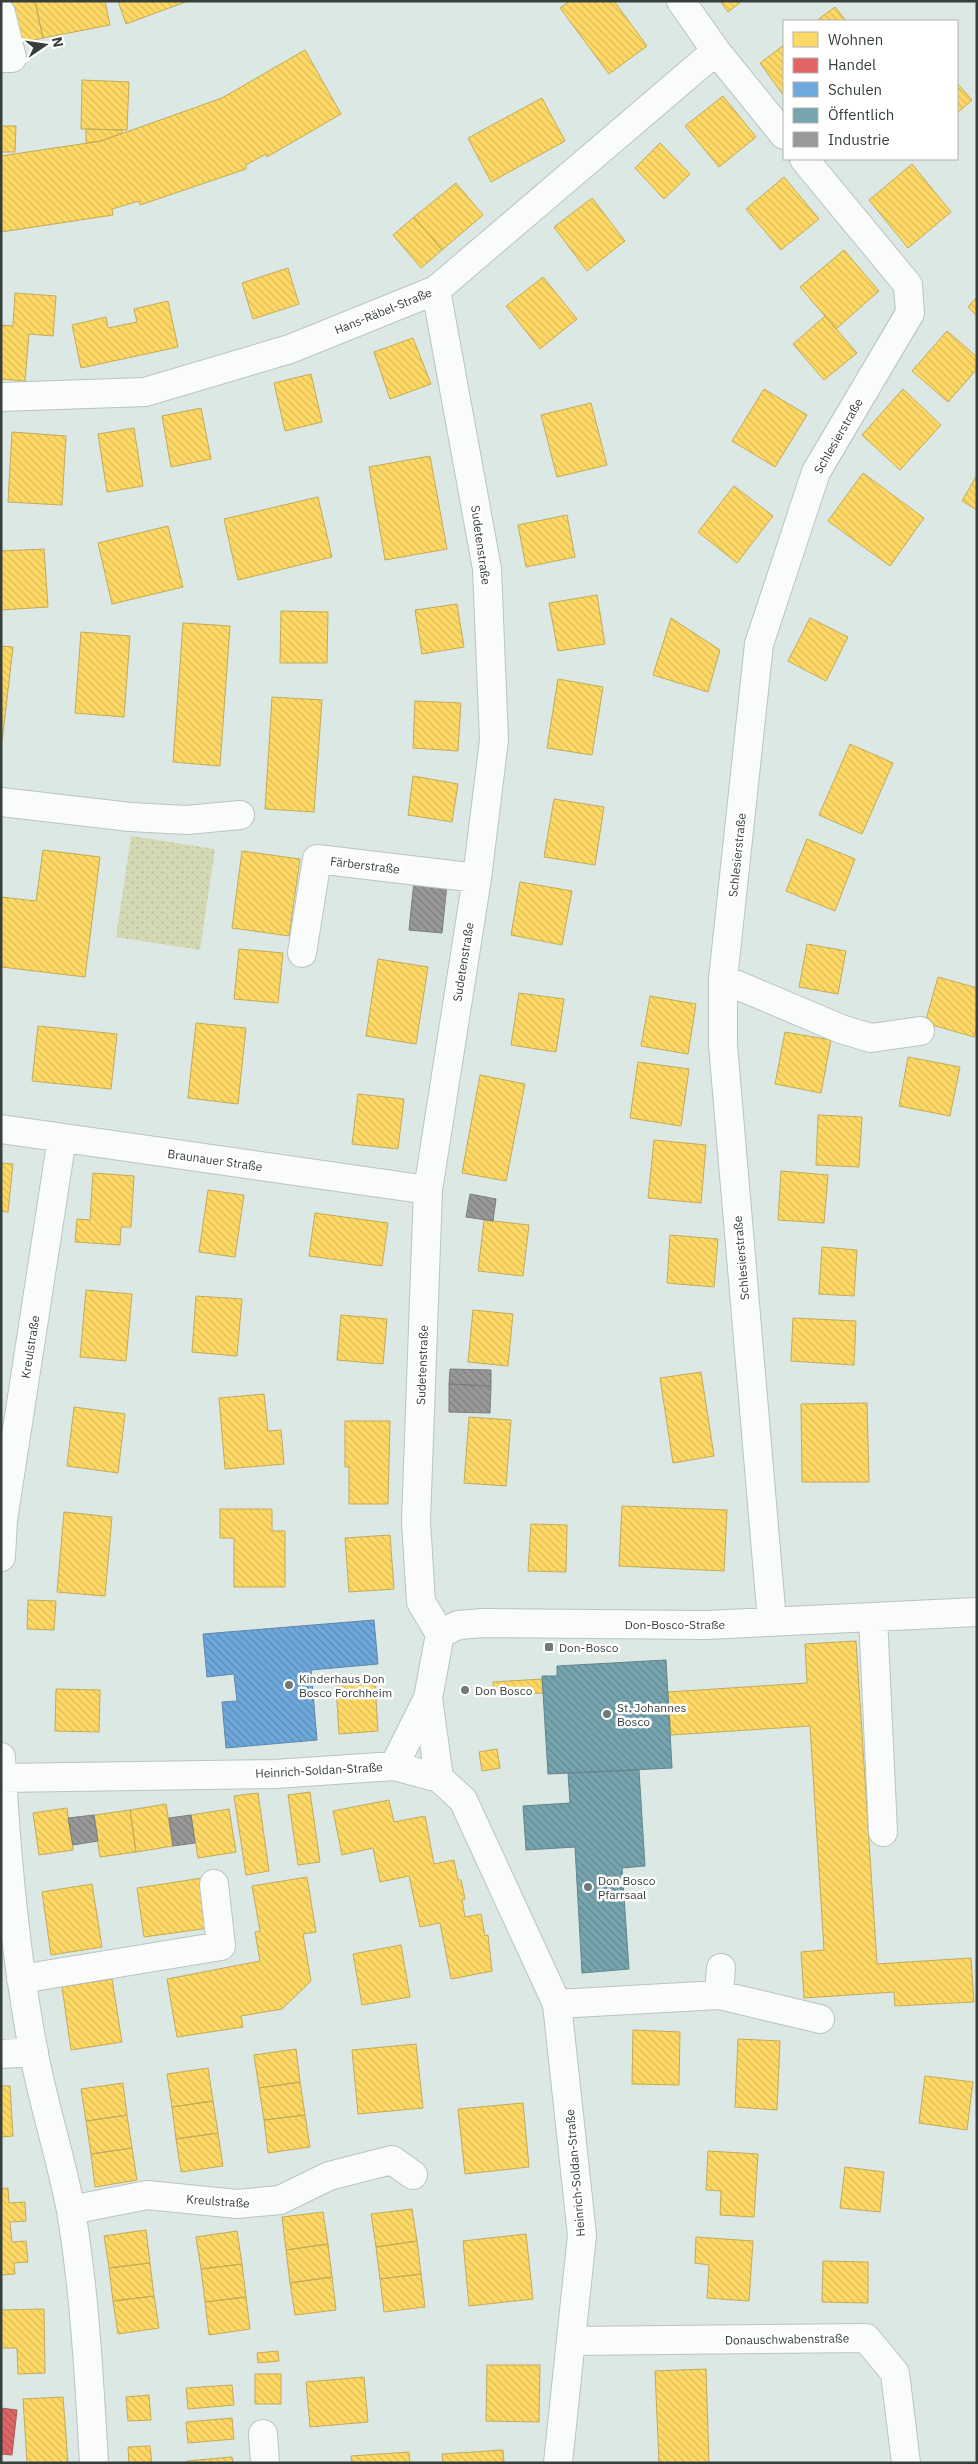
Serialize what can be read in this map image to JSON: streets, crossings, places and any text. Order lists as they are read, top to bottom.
{
  "streets": {
    "street": [
      "Hans-Räbel-Straße",
      "Schlesierstraße",
      "Sudetenstraße",
      "Färberstraße",
      "Braunauer Straße",
      "Kreulstraße",
      "Don-Bosco-Straße",
      "Heinrich-Soldan-Straße",
      "Donauschwabenstraße"
    ]
  },
  "crossings": [
    ["Hans-Räbel-Straße", "Sudetenstraße"],
    ["Schlesierstraße", "Don-Bosco-Straße"],
    ["Sudetenstraße", "Färberstraße"],
    ["Sudetenstraße", "Braunauer Straße"],
    ["Sudetenstraße", "Don-Bosco-Straße"],
    ["Braunauer Straße", "Kreulstraße"],
    ["Heinrich-Soldan-Straße", "Donauschwabenstraße"]
  ],
  "places": {
    "transit": ["Don-Bosco"],
    "other": [
      "Kinderhaus Don Bosco Forchheim",
      "Don Bosco",
      "St. Johannes Bosco",
      "Don Bosco Pfarrsaal"
    ]
  },
  "legend": [
    "Wohnen",
    "Handel",
    "Schulen",
    "Öffentlich",
    "Industrie"
  ],
  "north": "right"
}
